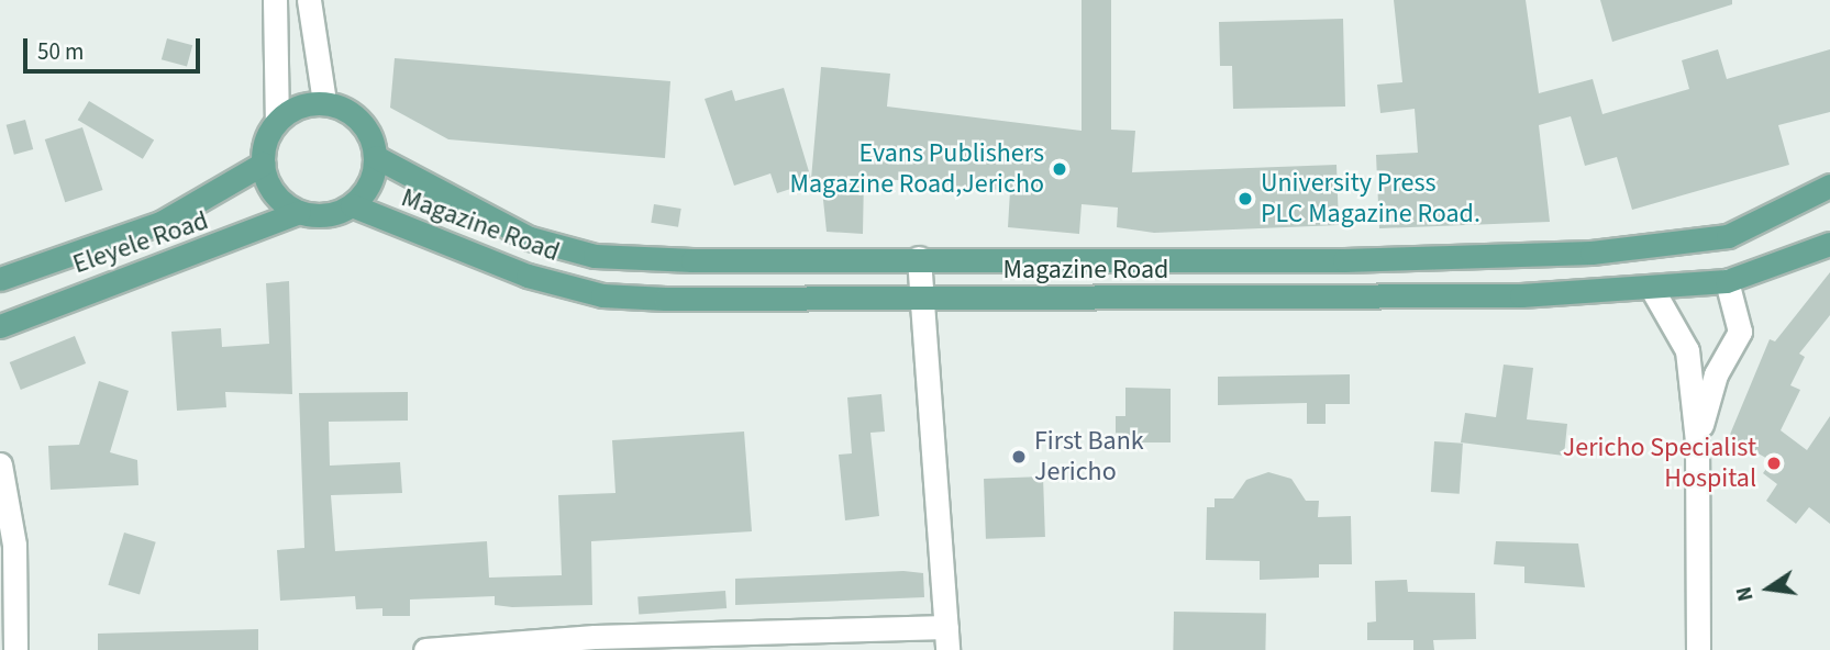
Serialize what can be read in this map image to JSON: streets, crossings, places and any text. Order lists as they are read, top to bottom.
{
  "streets": {
    "main road": ["Magazine Road", "Eleyele Road"]
  },
  "crossings": [
    ["Magazine Road", "Eleyele Road"]
  ],
  "places": [
    "Evans Publishers Magazine Road,Jericho",
    "University Press PLC Magazine Road.",
    "First Bank Jericho",
    "Jericho Specialist Hospital"
  ],
  "scale_bar": "50 m",
  "north": "left"
}
